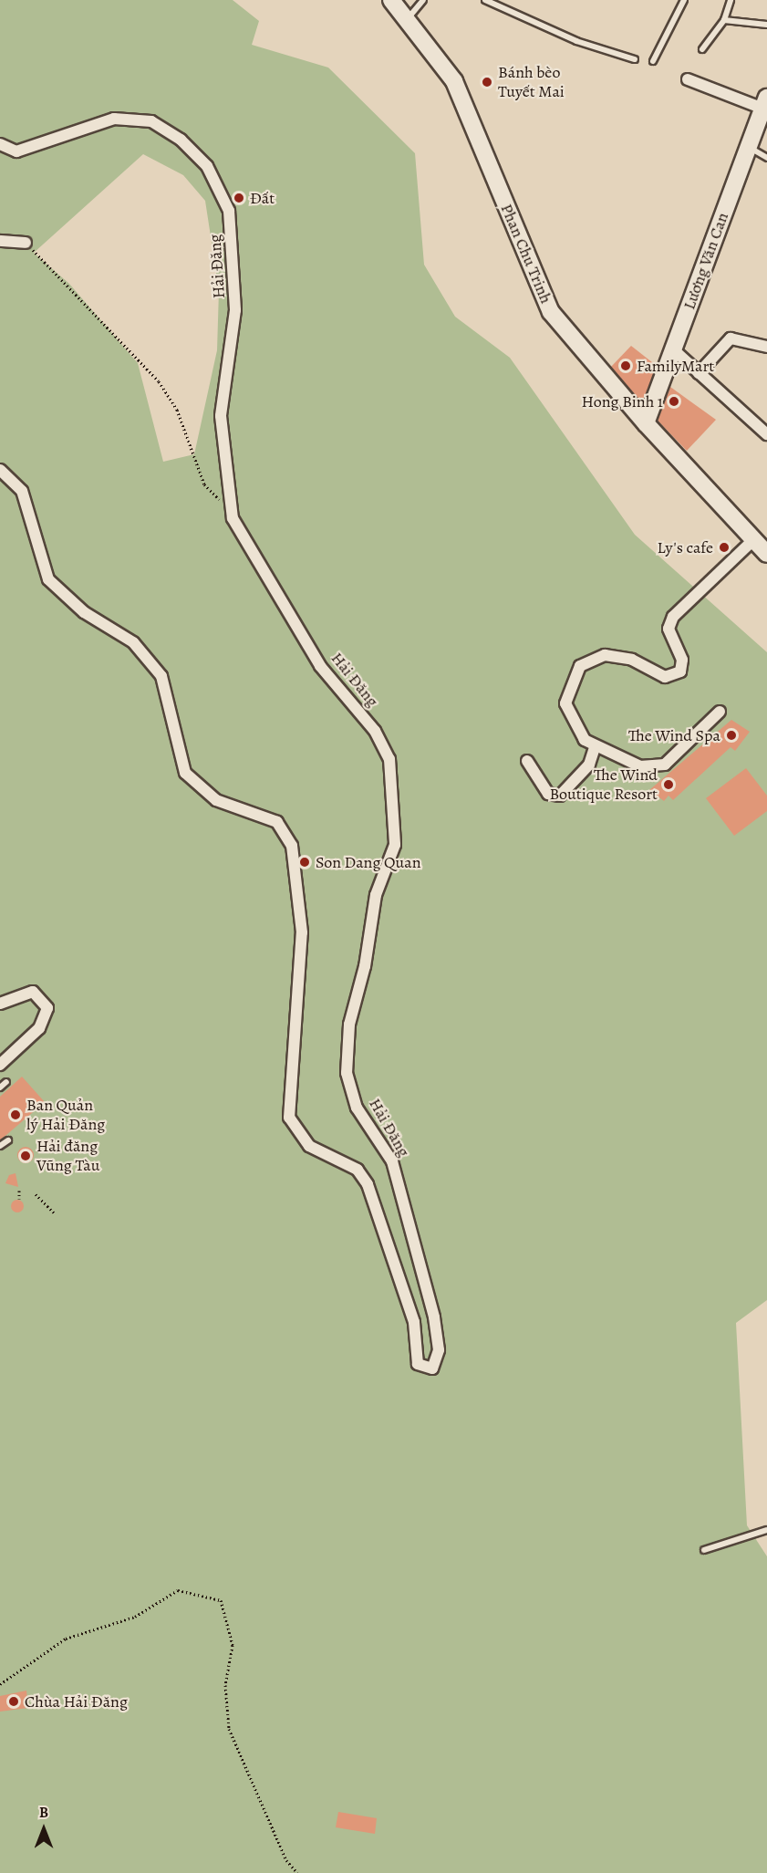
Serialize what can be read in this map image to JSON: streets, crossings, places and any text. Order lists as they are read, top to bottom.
{
  "streets": {
    "main road": ["Phan Chu Trinh", "Lương Văn Can"],
    "street": ["Hải Đăng"]
  },
  "crossings": [
    ["Phan Chu Trinh", "Lương Văn Can"]
  ],
  "places": [
    "Bánh bèo Tuyết Mai",
    "Đất",
    "FamilyMart",
    "Hong Binh 1",
    "Ly's cafe",
    "The Wind Spa",
    "The Wind Boutique Resort",
    "Son Dang Quan",
    "Ban Quản lý Hải Đăng",
    "Hải đăng Vũng Tàu",
    "Chùa Hải Đăng"
  ],
  "north": "top"
}
